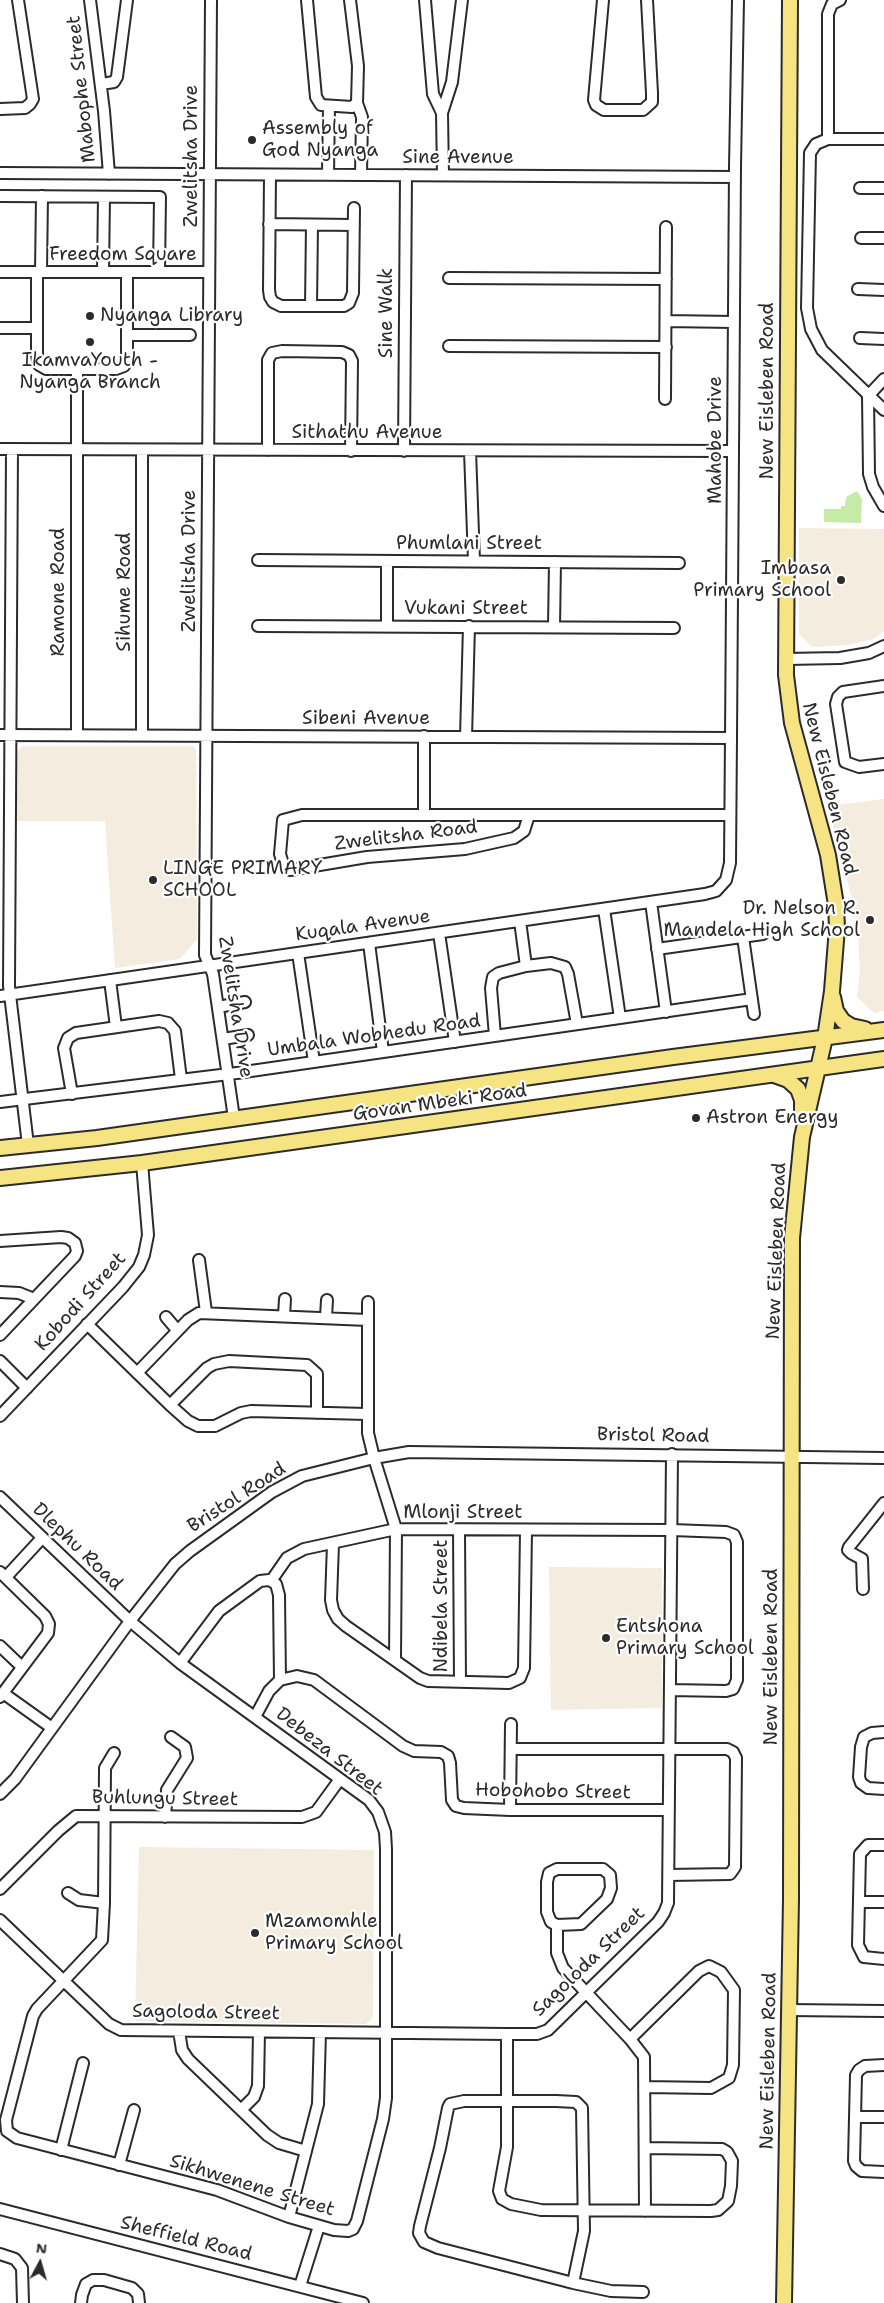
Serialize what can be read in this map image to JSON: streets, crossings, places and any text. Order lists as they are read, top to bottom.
{
  "streets": {
    "main road": ["New Eisleben Road", "Govan Mbeki Road"],
    "street": [
      "Mabophe Street",
      "Zwelitsha Drive",
      "Sine Avenue",
      "Freedom Square",
      "Sine Walk",
      "Sithathu Avenue",
      "Mahobe Drive",
      "Phumlani Street",
      "Ramone Road",
      "Sihume Road",
      "Vukani Street",
      "Sibeni Avenue",
      "Zwelitsha Road",
      "Kuqala Avenue",
      "Umbala Wobhedu Road",
      "Kobodi Street",
      "Bristol Road",
      "Mlonji Street",
      "Dlephu Road",
      "Ndibela Street",
      "Debeza Street",
      "Hobohobo Street",
      "Buhlungu Street",
      "Sagoloda Street",
      "Sikhwenene Street",
      "Sheffield Road"
    ]
  },
  "crossings": [
    ["Mabophe Street", "Sine Avenue"],
    ["Zwelitsha Drive", "Sine Avenue"],
    ["Zwelitsha Drive", "Freedom Square"],
    ["Zwelitsha Drive", "Sithathu Avenue"],
    ["Zwelitsha Drive", "Sibeni Avenue"],
    ["Zwelitsha Drive", "Kuqala Avenue"],
    ["Zwelitsha Drive", "Umbala Wobhedu Road"],
    ["Zwelitsha Drive", "Govan Mbeki Road"],
    ["Sine Avenue", "Sine Walk"],
    ["Sine Avenue", "Mahobe Drive"],
    ["Sine Walk", "Sithathu Avenue"],
    ["New Eisleben Road", "Govan Mbeki Road"],
    ["New Eisleben Road", "Bristol Road"],
    ["Sithathu Avenue", "Mahobe Drive"],
    ["Sithathu Avenue", "Ramone Road"],
    ["Sithathu Avenue", "Sihume Road"],
    ["Mahobe Drive", "Sibeni Avenue"],
    ["Mahobe Drive", "Zwelitsha Road"],
    ["Mahobe Drive", "Kuqala Avenue"],
    ["Ramone Road", "Sibeni Avenue"],
    ["Sihume Road", "Sibeni Avenue"],
    ["Sibeni Avenue", "Zwelitsha Road"],
    ["Govan Mbeki Road", "Kobodi Street"],
    ["Bristol Road", "Dlephu Road"],
    ["Bristol Road", "Debeza Street"],
    ["Bristol Road", "Sagoloda Street"],
    ["Mlonji Street", "Ndibela Street"],
    ["Mlonji Street", "Sagoloda Street"],
    ["Dlephu Road", "Debeza Street"],
    ["Debeza Street", "Buhlungu Street"],
    ["Debeza Street", "Sagoloda Street"],
    ["Debeza Street", "Sikhwenene Street"],
    ["Hobohobo Street", "Sagoloda Street"],
    ["Sagoloda Street", "Sikhwenene Street"]
  ],
  "places": [
    "Assembly of God Nyanga",
    "Nyanga Library",
    "IkamvaYouth - Nyanga Branch",
    "Imbasa Primary School",
    "LINGE PRIMARY SCHOOL",
    "Dr. Nelson R. Mandela High School",
    "Astron Energy",
    "Entshona Primary School",
    "Mzamomhle Primary School"
  ],
  "north": "top"
}
